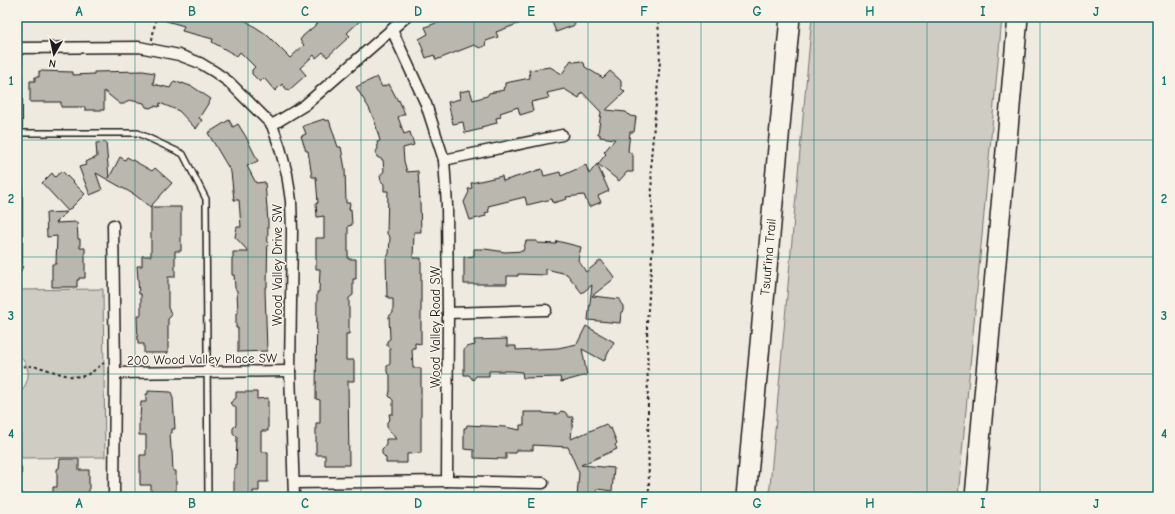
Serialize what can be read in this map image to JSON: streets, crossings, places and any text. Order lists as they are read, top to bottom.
{
  "streets": {
    "highway": ["Tsuut'ina Trail"],
    "street": ["Wood Valley Drive SW", "Wood Valley Road SW", "200 Wood Valley Place SW"]
  },
  "crossings": [
    ["Wood Valley Drive SW", "200 Wood Valley Place SW"]
  ],
  "north": "bottom",
  "grid": {
    "columns": [
      "A",
      "B",
      "C",
      "D",
      "E",
      "F",
      "G",
      "H",
      "I",
      "J"
    ],
    "rows": [
      "1",
      "2",
      "3",
      "4"
    ]
  }
}
